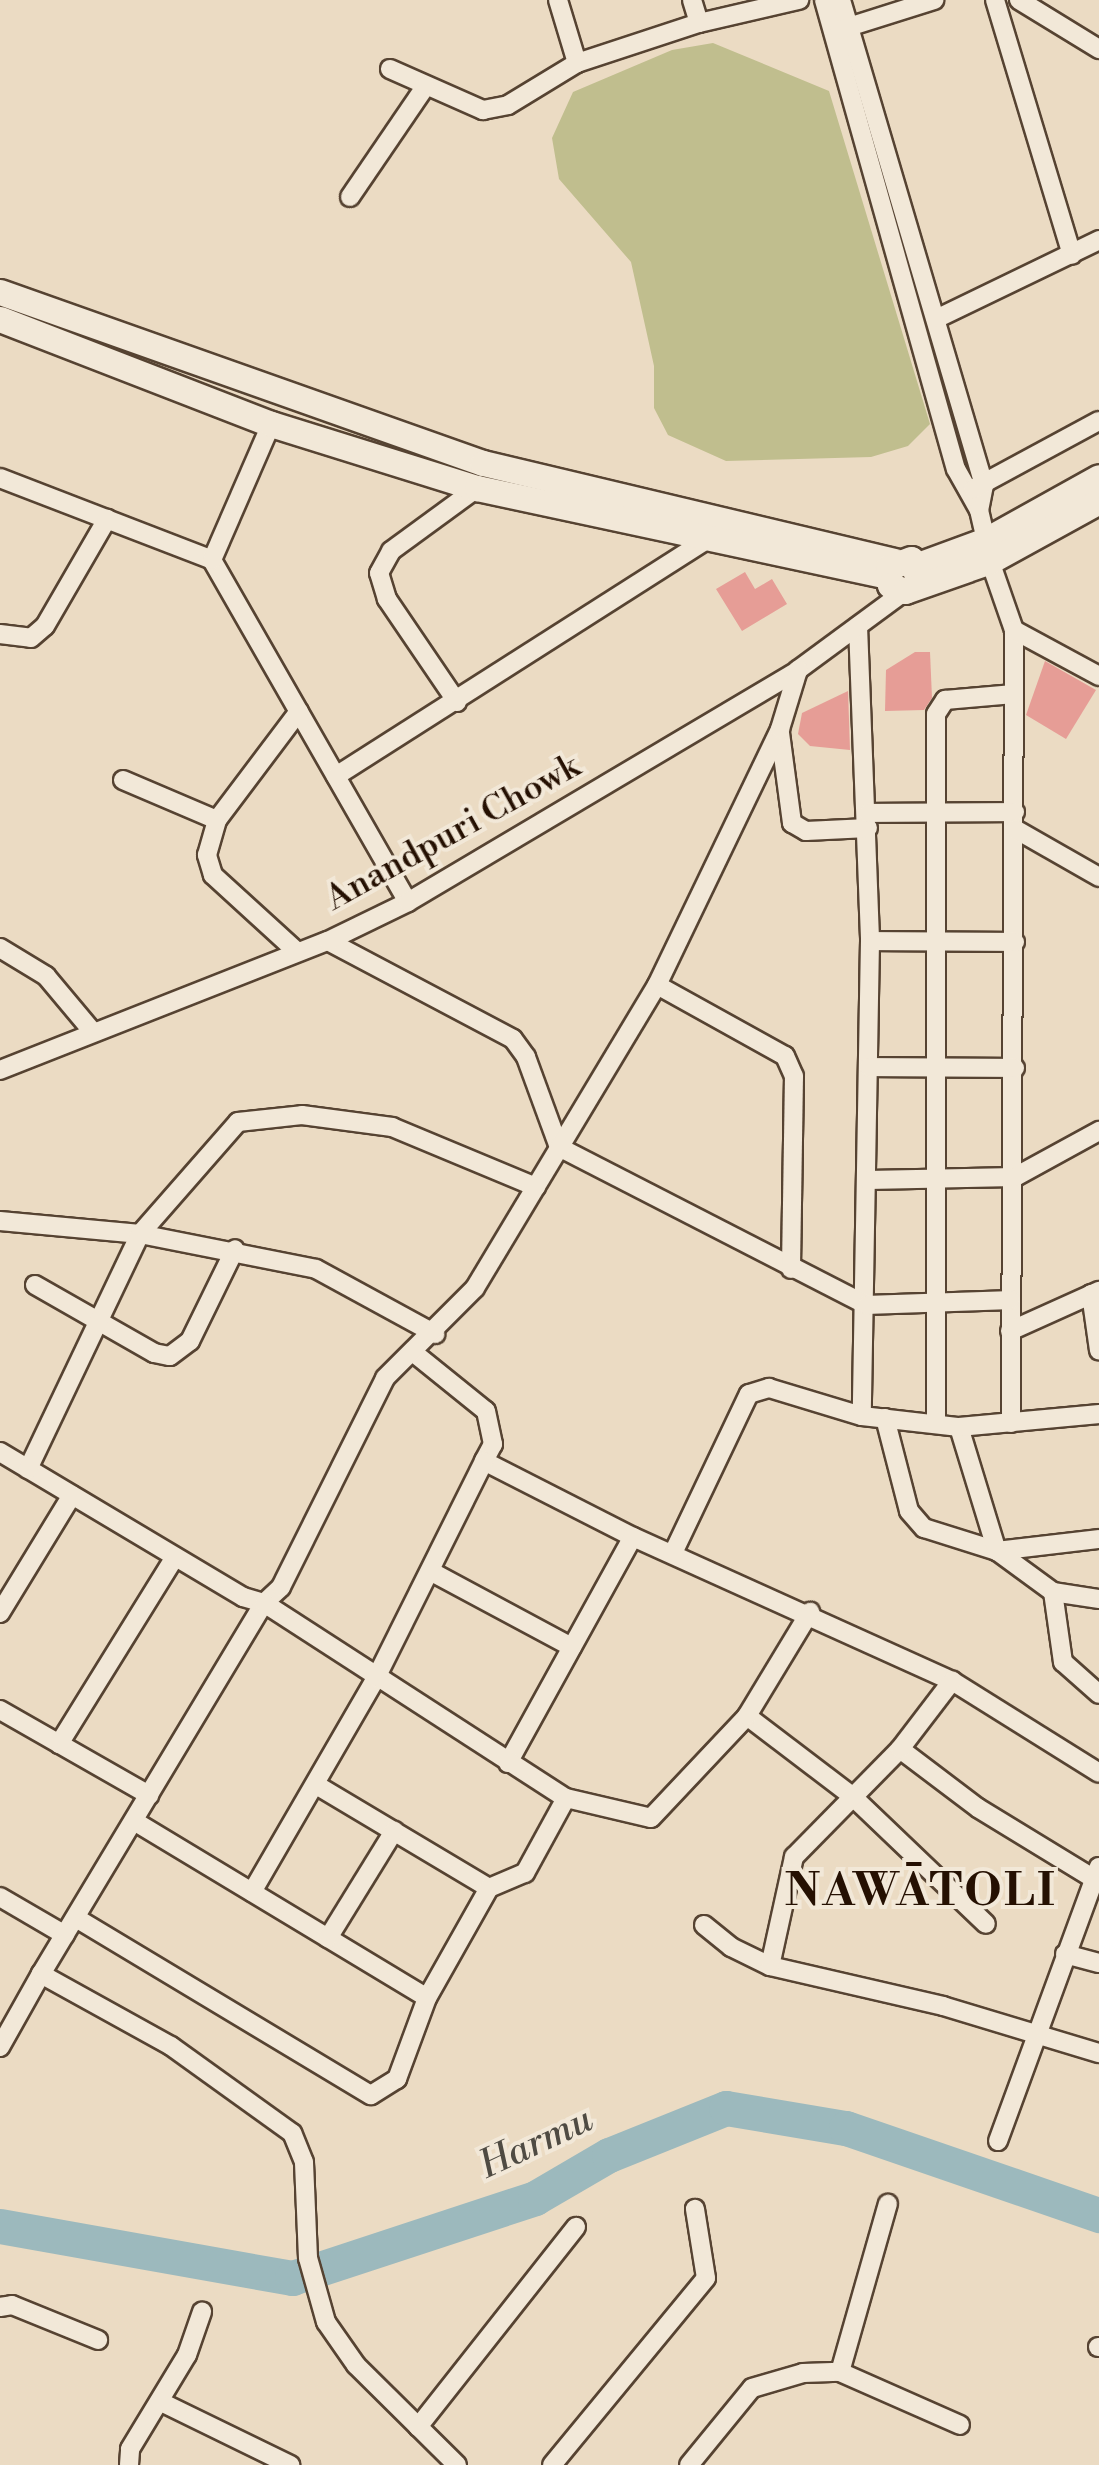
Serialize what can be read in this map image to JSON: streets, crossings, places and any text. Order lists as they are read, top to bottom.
{
  "streets": {
    "street": ["Anandpuri Chowk"]
  },
  "districts": ["NAWĀTOLI"],
  "water": ["Harmu"]
}
